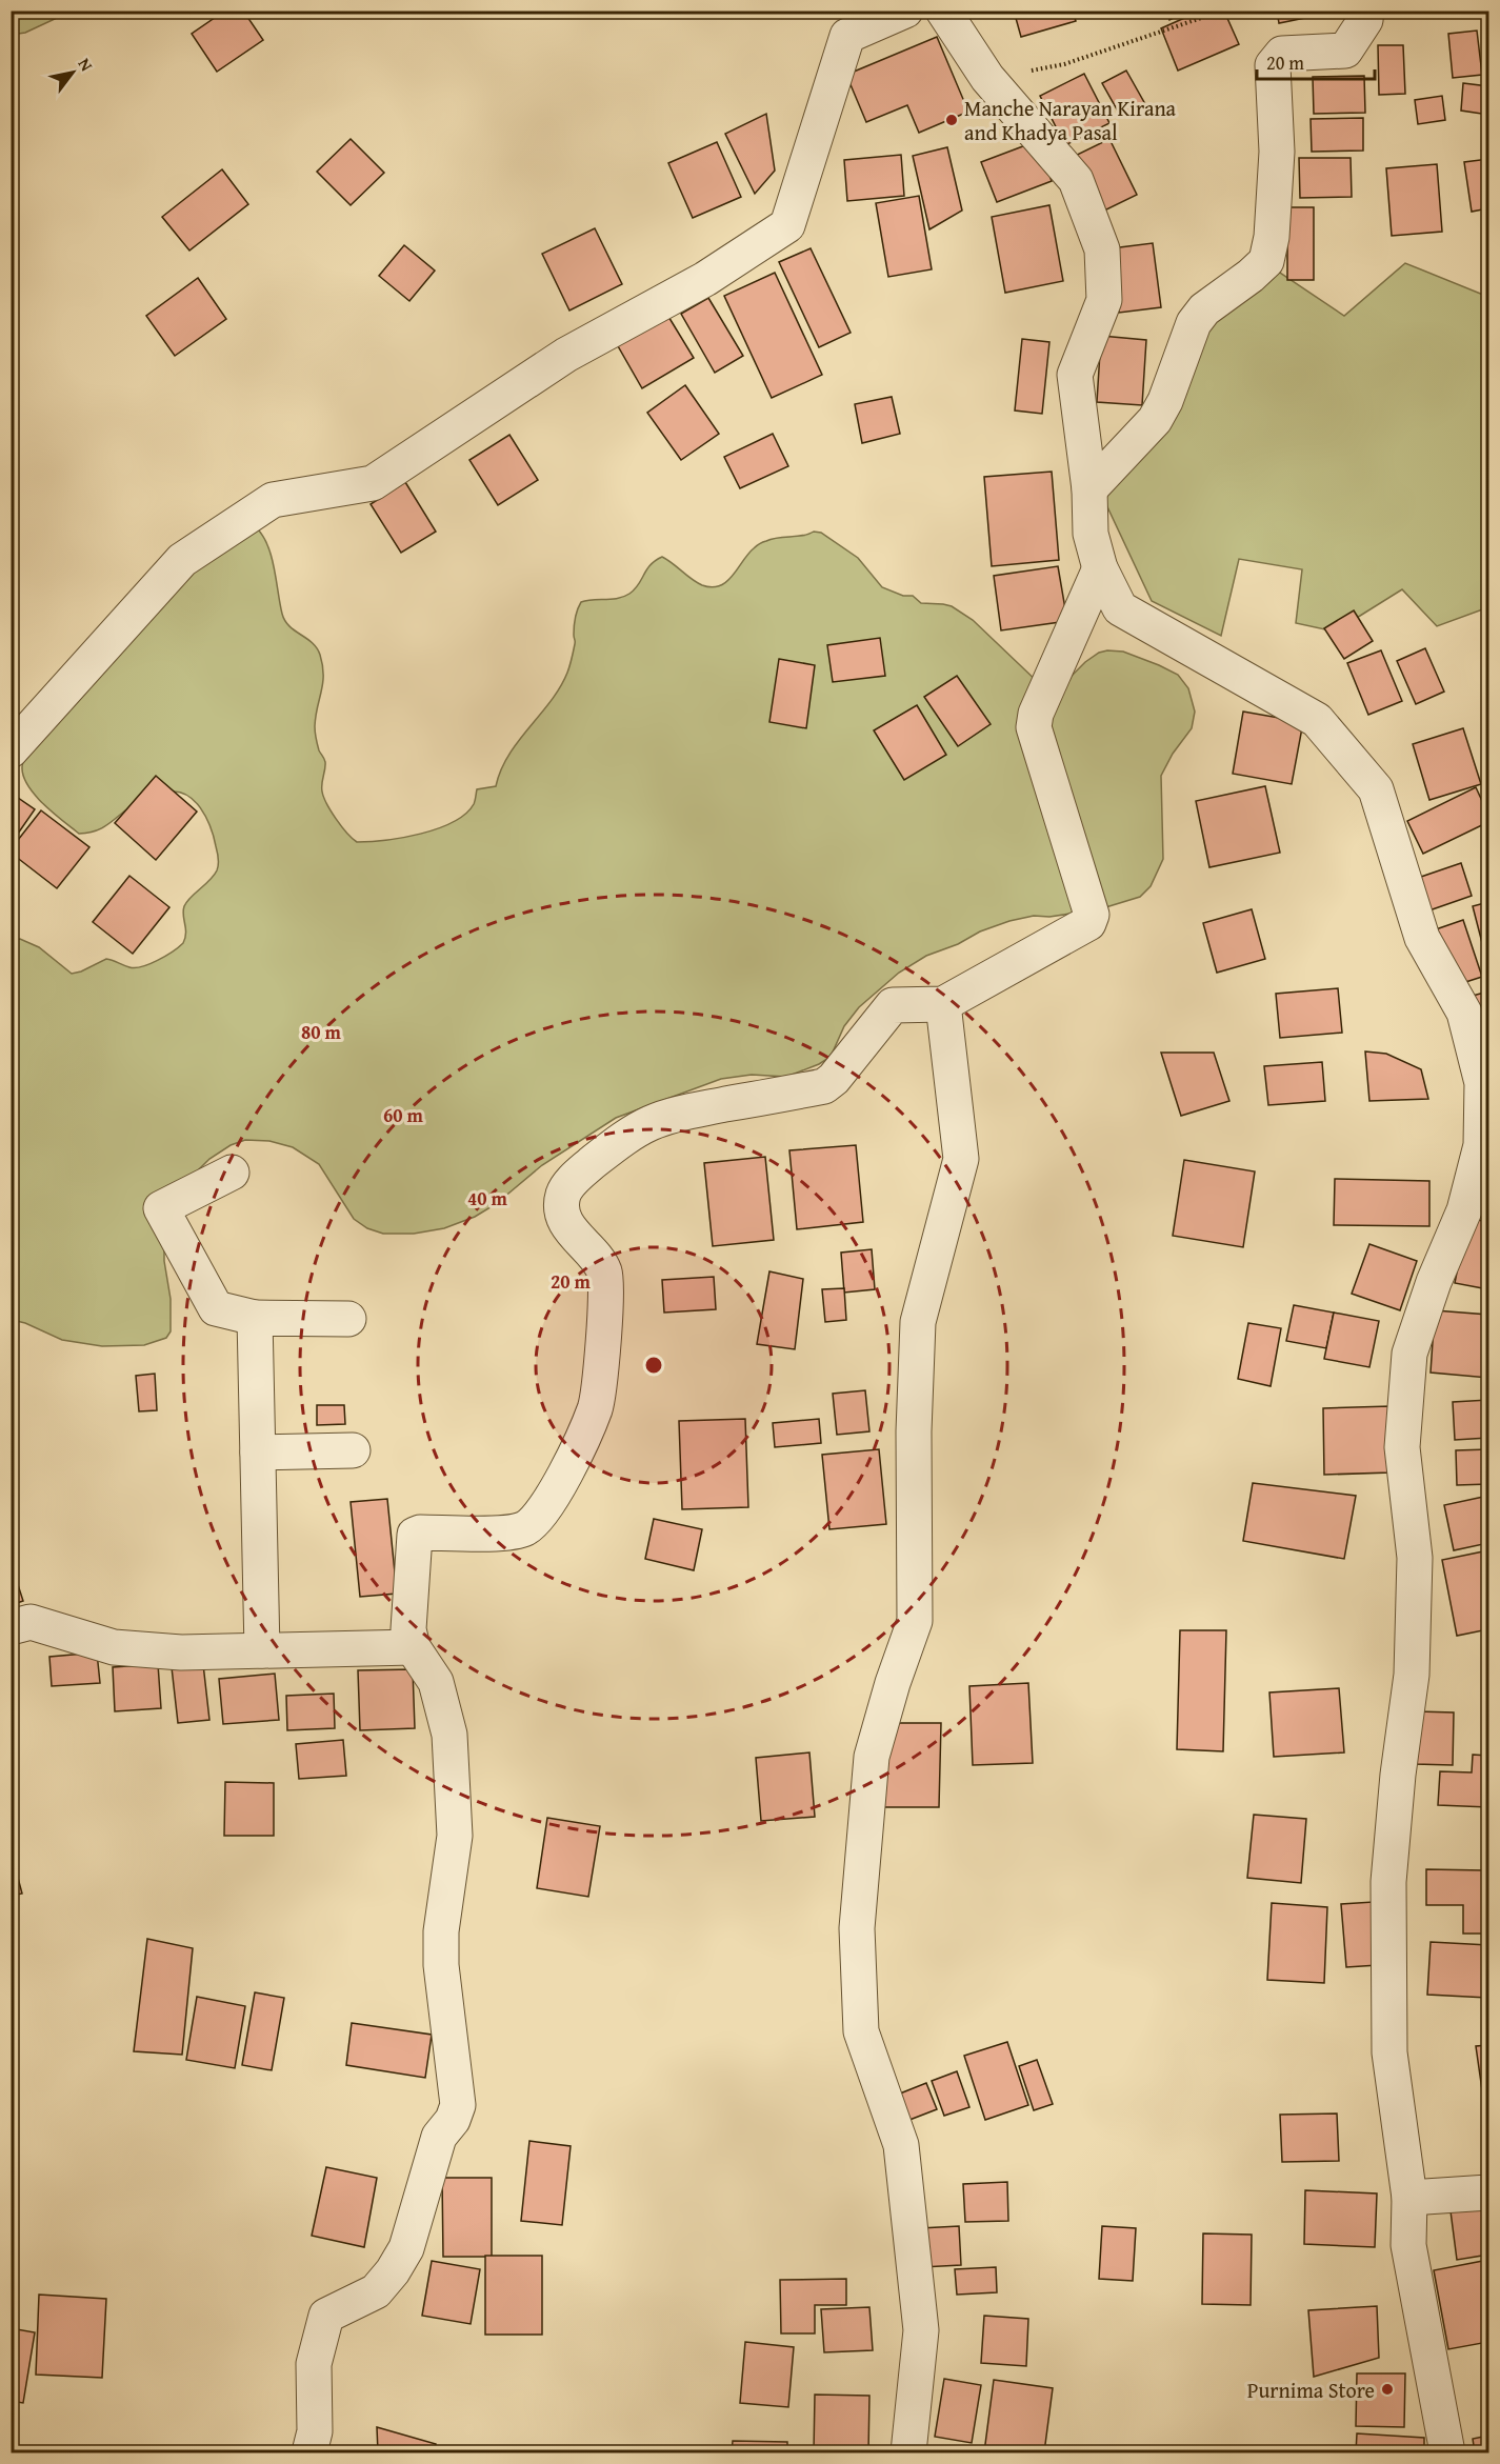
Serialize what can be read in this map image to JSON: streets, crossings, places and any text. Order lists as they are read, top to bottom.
{
  "places": ["Manche Narayan Kirana and Khadya Pasal", "Purnima Store"],
  "scale_bar": "20 m",
  "north": "top right",
  "rings": [
    "80 m",
    "60 m",
    "40 m",
    "20 m"
  ]
}
